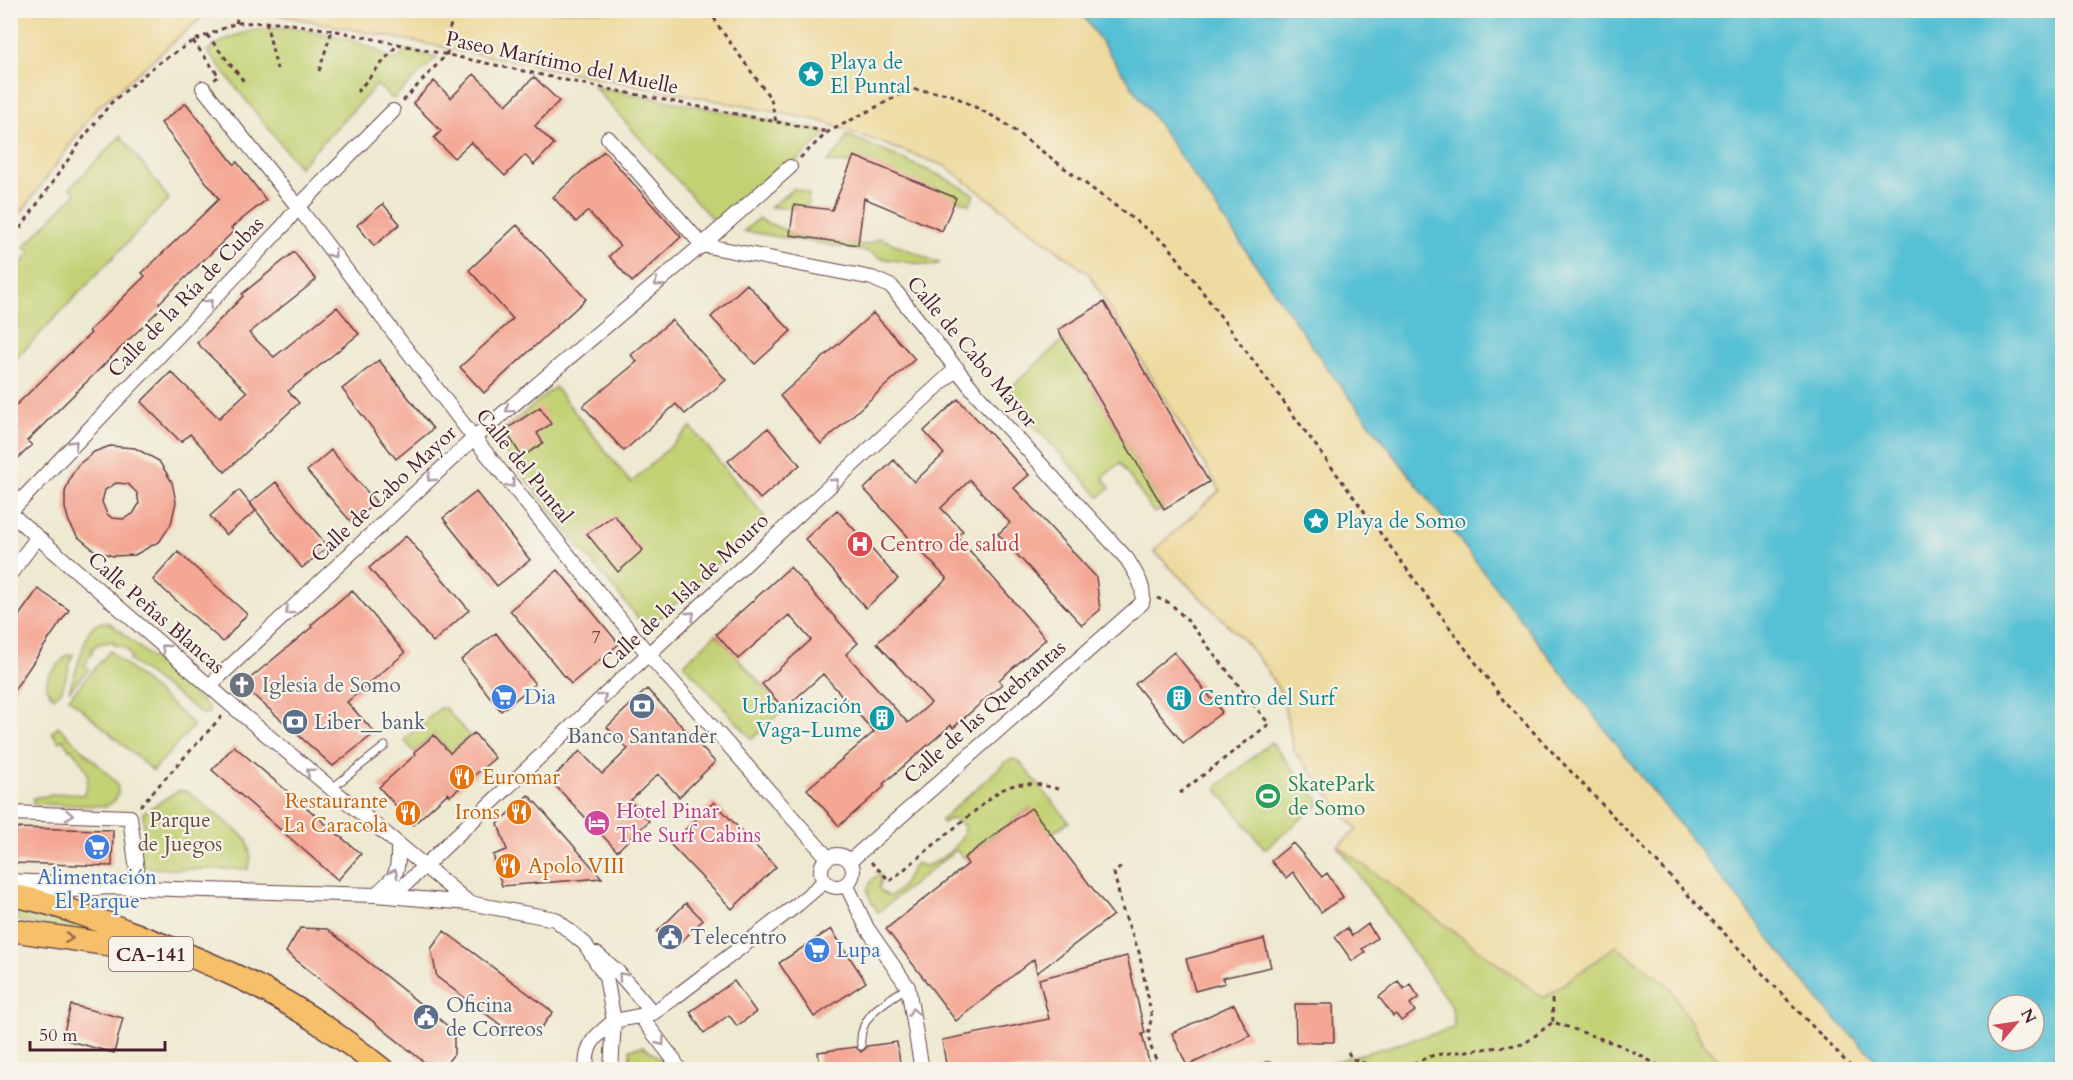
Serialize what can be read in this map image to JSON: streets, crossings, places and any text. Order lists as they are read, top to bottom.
{
  "streets": {
    "main road": ["CA-141"],
    "street": [
      "Calle de la Ría de Cubas",
      "Calle de Cabo Mayor",
      "Calle del Puntal",
      "Calle de la Isla de Mouro",
      "Calle Peñas Blancas",
      "Calle de las Quebrantas"
    ],
    "path": ["Paseo Marítimo del Muelle"]
  },
  "crossings": [
    ["Calle de la Ría de Cubas", "Calle del Puntal"],
    ["Calle de la Ría de Cubas", "Calle Peñas Blancas"],
    ["Calle de Cabo Mayor", "Calle del Puntal"],
    ["Calle de Cabo Mayor", "Calle de la Isla de Mouro"],
    ["Calle de Cabo Mayor", "Calle Peñas Blancas"],
    ["Calle de Cabo Mayor", "Calle de las Quebrantas"],
    ["Calle del Puntal", "Calle de la Isla de Mouro"],
    ["Calle del Puntal", "Calle de las Quebrantas"],
    ["Calle de la Isla de Mouro", "Calle Peñas Blancas"]
  ],
  "one_way": [
    "Calle de la Ría de Cubas",
    "Calle de Cabo Mayor",
    "Calle del Puntal",
    "Calle de la Isla de Mouro",
    "Calle Peñas Blancas"
  ],
  "parks": ["Parque de Juegos"],
  "places": {
    "place": ["Playa de El Puntal", "Playa de Somo"],
    "hospital": ["Centro de salud"],
    "church": ["Iglesia de Somo"],
    "supermarket": ["Dia", "Alimentación El Parque", "Lupa"],
    "building": ["Centro del Surf", "Urbanización Vaga-Lume"],
    "bank": ["Banco Santander", "Liber__bank"],
    "restaurant": [
      "Euromar",
      "Irons",
      "Restaurante La Caracola",
      "Apolo VIII"
    ],
    "sports": ["SkatePark de Somo"],
    "hotel": ["Hotel Pinar The Surf Cabins"],
    "public building": ["Telecentro", "Oficina de Correos"]
  },
  "house_numbers": ["7"],
  "scale_bar": "50 m",
  "north": "top right"
}
